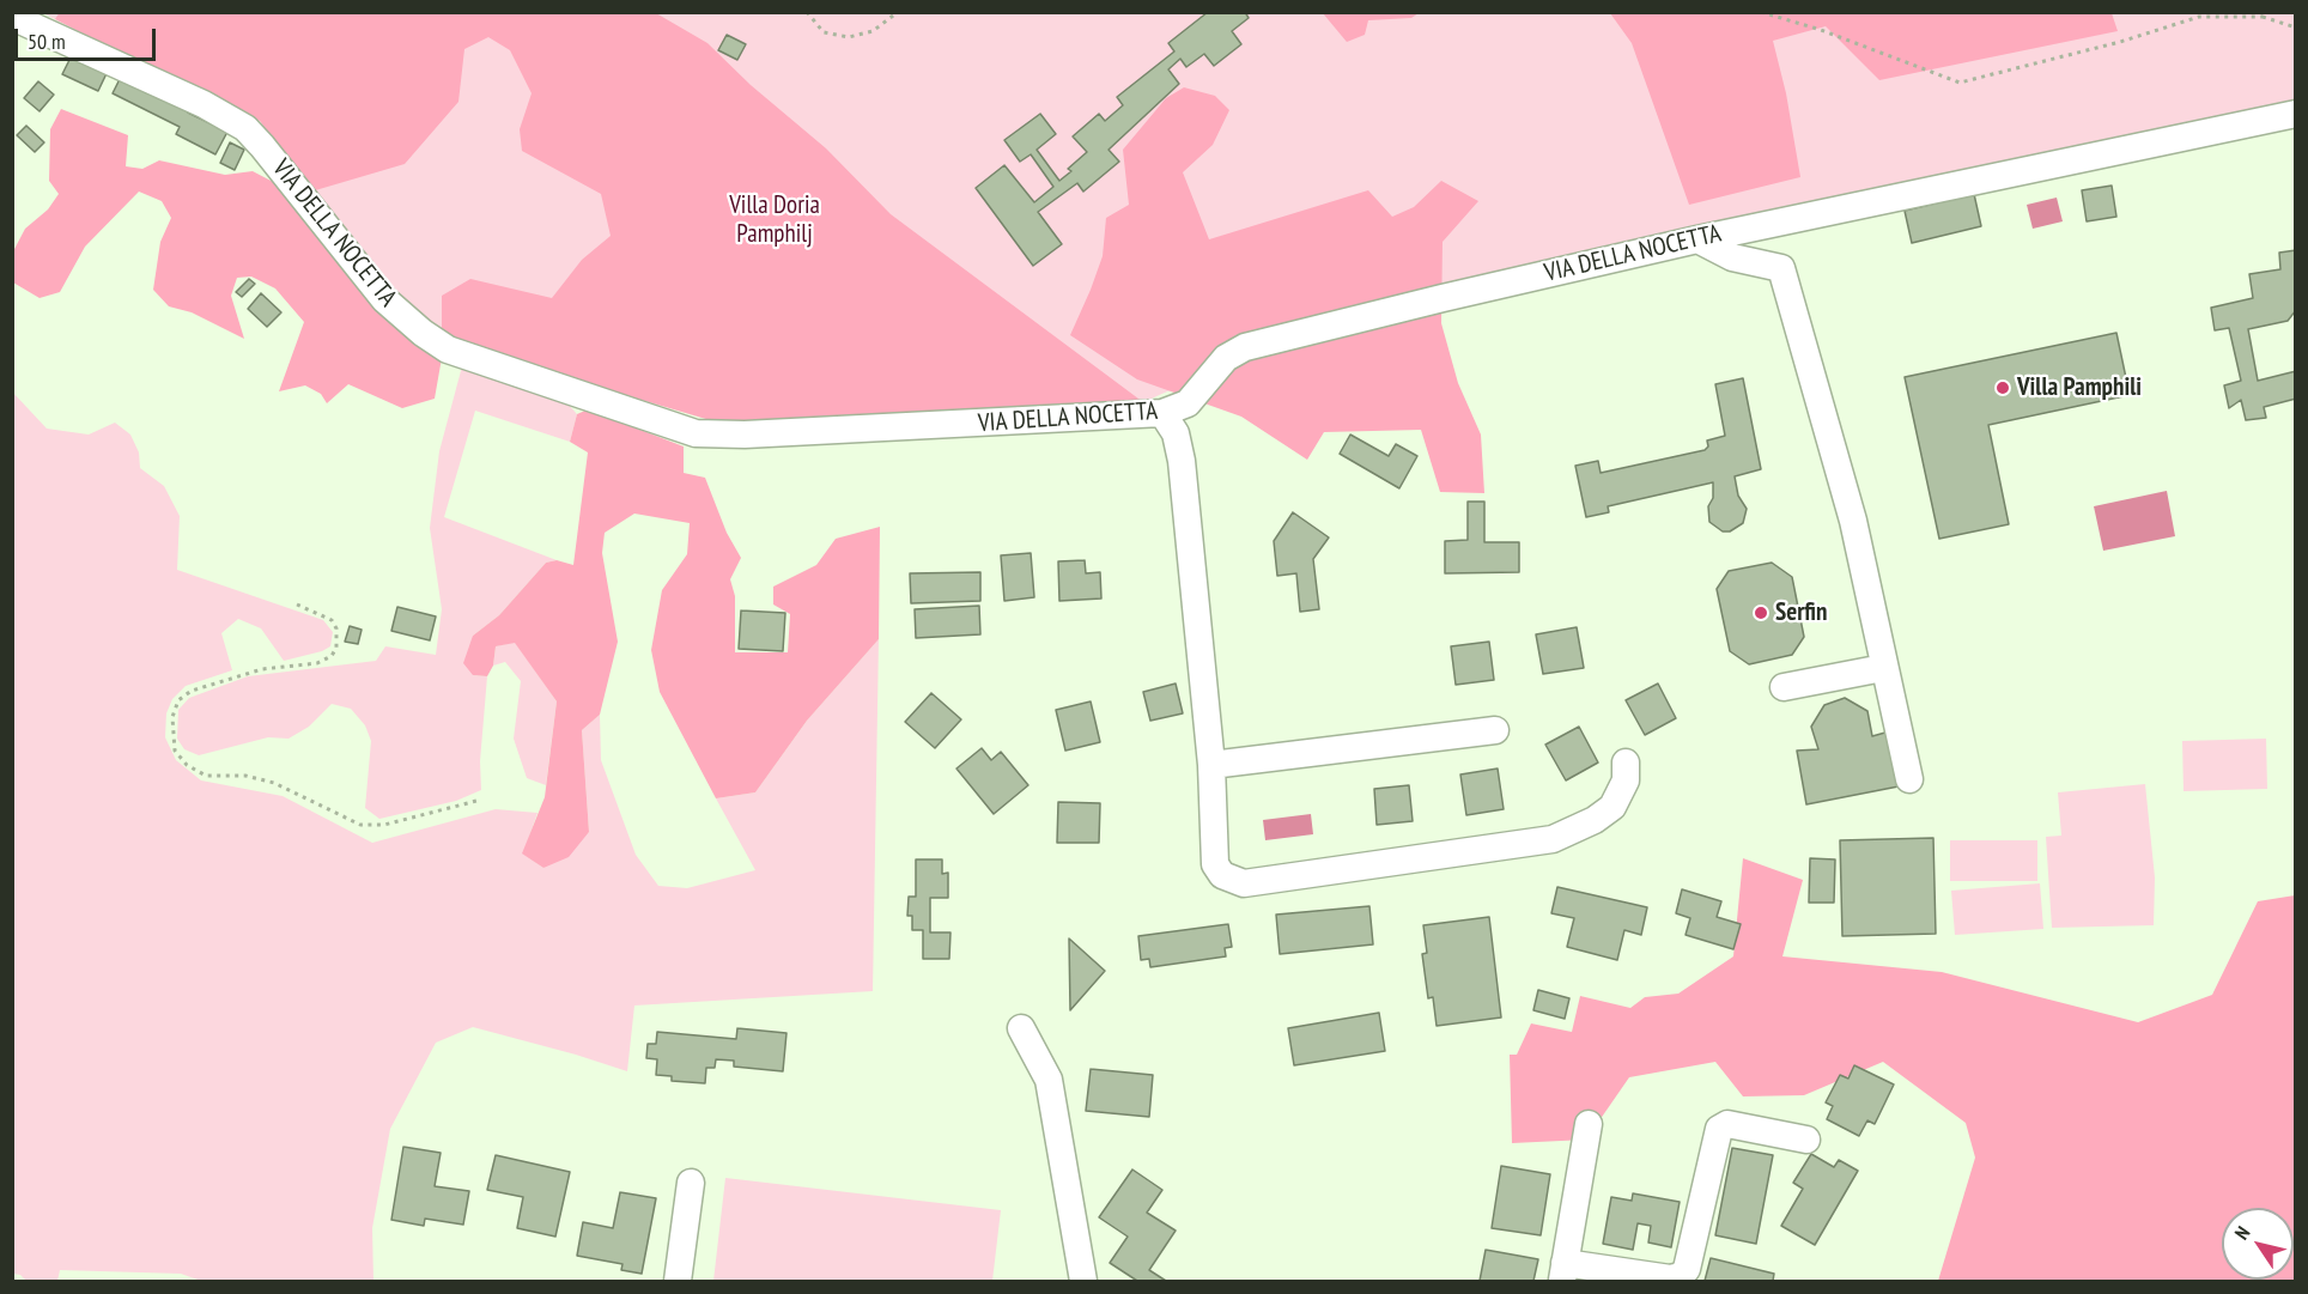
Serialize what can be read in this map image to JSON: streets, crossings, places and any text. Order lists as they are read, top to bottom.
{
  "streets": {
    "street": ["VIA DELLA NOCETTA"]
  },
  "parks": ["Villa Doria Pamphilj"],
  "places": ["Villa Pamphili", "Serfin"],
  "scale_bar": "50 m",
  "north": "top left"
}
